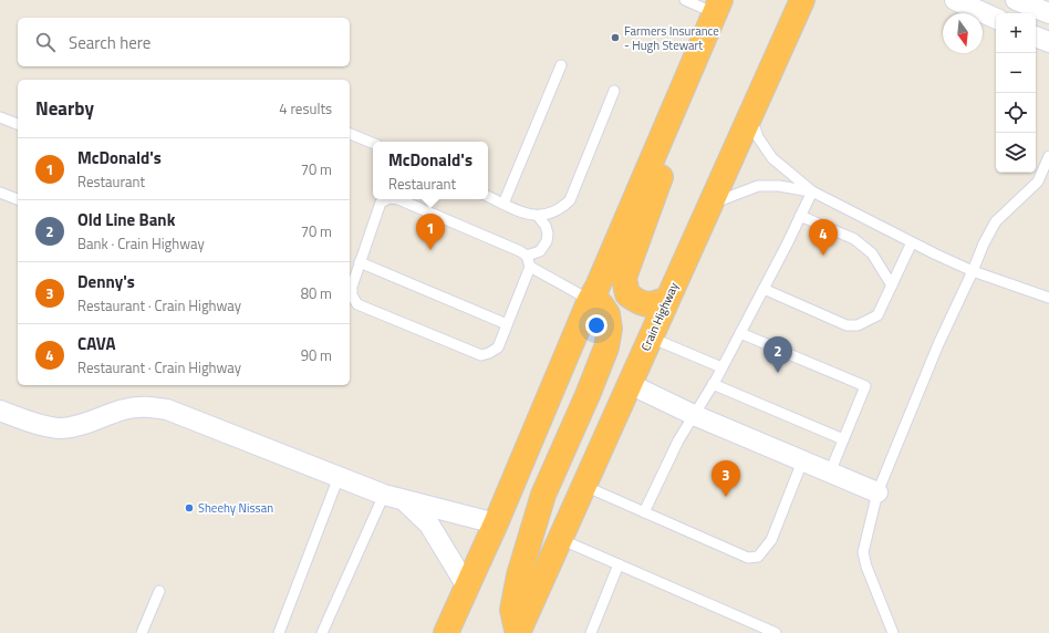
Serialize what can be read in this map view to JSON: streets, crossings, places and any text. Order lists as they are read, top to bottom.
{
  "streets": {
    "highway": ["Crain Highway"]
  },
  "places": ["Farmers Insurance - Hugh Stewart", "Sheehy Nissan"],
  "north": "bottom",
  "page": {
    "map_buttons": ["+", "−"],
    "search": "Search here",
    "heading": ["Nearby", "4 results"],
    "list": [
      {
        "mark": "1",
        "name": "McDonald's",
        "note": "Restaurant",
        "value": "70 m"
      },
      {
        "mark": "2",
        "name": "Old Line Bank",
        "note": "Bank · Crain Highway",
        "value": "70 m"
      },
      {
        "mark": "3",
        "name": "Denny's",
        "note": "Restaurant · Crain Highway",
        "value": "80 m"
      },
      {
        "mark": "4",
        "name": "CAVA",
        "note": "Restaurant · Crain Highway",
        "value": "90 m"
      }
    ],
    "popup": ["McDonald's", "Restaurant"],
    "pins": [
      "1",
      "4",
      "2",
      "3"
    ]
  }
}
